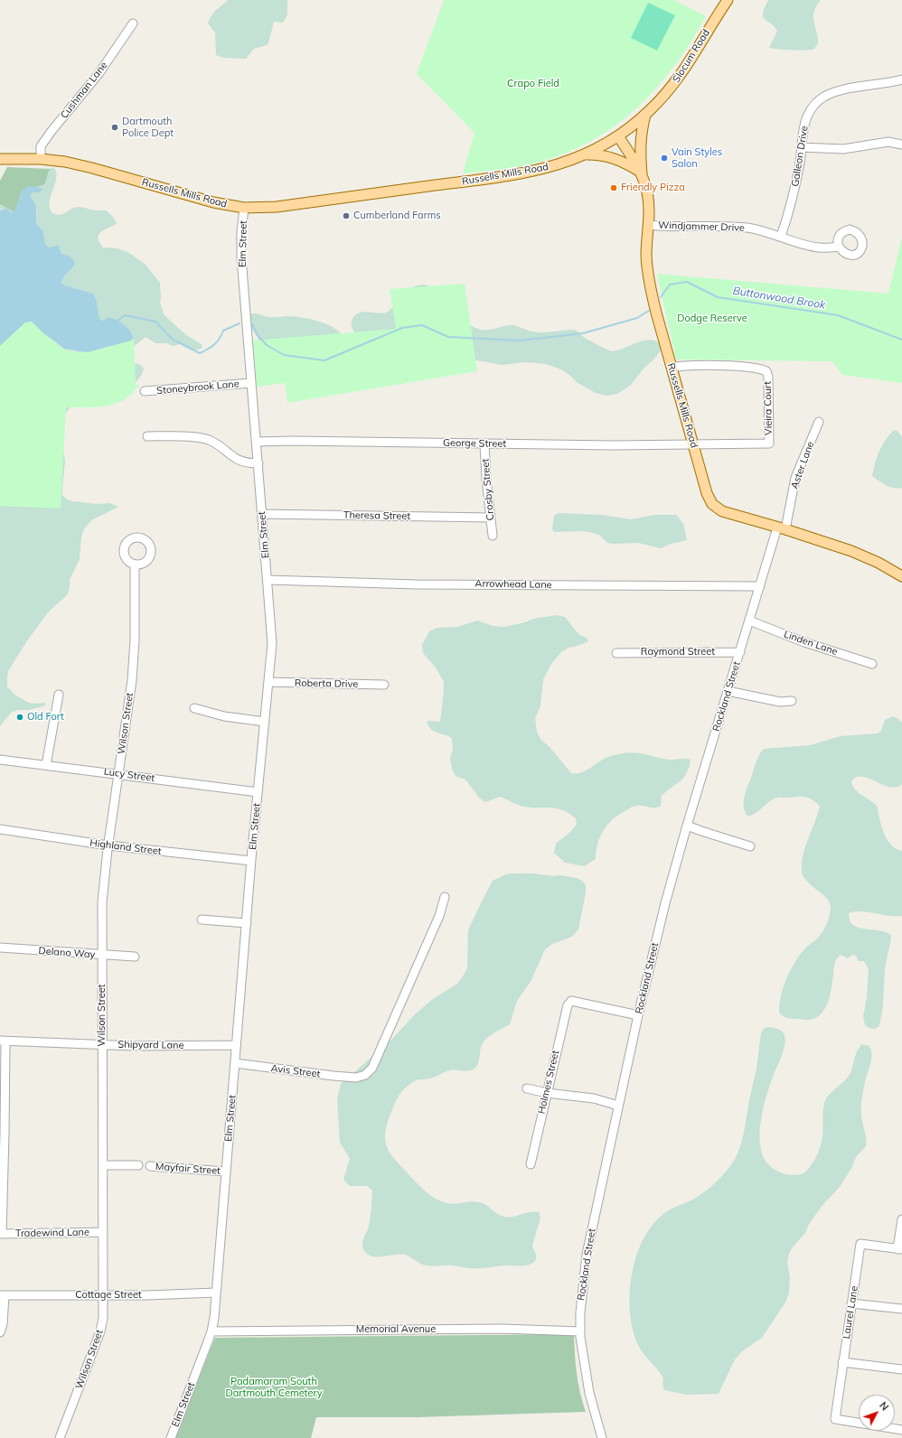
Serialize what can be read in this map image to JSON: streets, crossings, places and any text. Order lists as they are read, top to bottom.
{
  "streets": {
    "main road": ["Slocum Road", "Russells Mills Road"],
    "street": [
      "Cushman Lane",
      "Galleon Drive",
      "Windjammer Drive",
      "Elm Street",
      "Stoneybrook Lane",
      "Vieira Court",
      "George Street",
      "Aster Lane",
      "Crosby Street",
      "Theresa Street",
      "Arrowhead Lane",
      "Linden Lane",
      "Raymond Street",
      "Roberta Drive",
      "Rockland Street",
      "Wilson Street",
      "Lucy Street",
      "Highland Street",
      "Delano Way",
      "Shipyard Lane",
      "Avis Street",
      "Holmes Street",
      "Mayfair Street",
      "Tradewind Lane",
      "Cottage Street",
      "Laurel Lane",
      "Memorial Avenue"
    ]
  },
  "crossings": [
    ["Slocum Road", "Russells Mills Road"],
    ["Cushman Lane", "Russells Mills Road"],
    ["Galleon Drive", "Windjammer Drive"],
    ["Russells Mills Road", "Windjammer Drive"],
    ["Russells Mills Road", "Elm Street"],
    ["Russells Mills Road", "Vieira Court"],
    ["Russells Mills Road", "George Street"],
    ["Russells Mills Road", "Aster Lane"],
    ["Russells Mills Road", "Rockland Street"],
    ["Elm Street", "Stoneybrook Lane"],
    ["Elm Street", "George Street"],
    ["Elm Street", "Theresa Street"],
    ["Elm Street", "Arrowhead Lane"],
    ["Elm Street", "Roberta Drive"],
    ["Elm Street", "Lucy Street"],
    ["Elm Street", "Highland Street"],
    ["Elm Street", "Shipyard Lane"],
    ["Elm Street", "Avis Street"],
    ["Elm Street", "Mayfair Street"],
    ["Elm Street", "Cottage Street"],
    ["Elm Street", "Memorial Avenue"],
    ["Vieira Court", "George Street"],
    ["George Street", "Crosby Street"],
    ["Aster Lane", "Rockland Street"],
    ["Crosby Street", "Theresa Street"],
    ["Arrowhead Lane", "Rockland Street"],
    ["Linden Lane", "Rockland Street"],
    ["Raymond Street", "Rockland Street"],
    ["Rockland Street", "Holmes Street"],
    ["Rockland Street", "Memorial Avenue"],
    ["Wilson Street", "Lucy Street"],
    ["Wilson Street", "Highland Street"],
    ["Wilson Street", "Delano Way"],
    ["Wilson Street", "Shipyard Lane"],
    ["Wilson Street", "Tradewind Lane"],
    ["Wilson Street", "Cottage Street"]
  ],
  "water": ["Buttonwood Brook"],
  "parks": ["Crapo Field", "Dodge Reserve", "Padamaram South Dartmouth Cemetery"],
  "places": [
    "Dartmouth Police Dept",
    "Vain Styles Salon",
    "Friendly Pizza",
    "Cumberland Farms",
    "Old Fort"
  ],
  "north": "top right"
}
